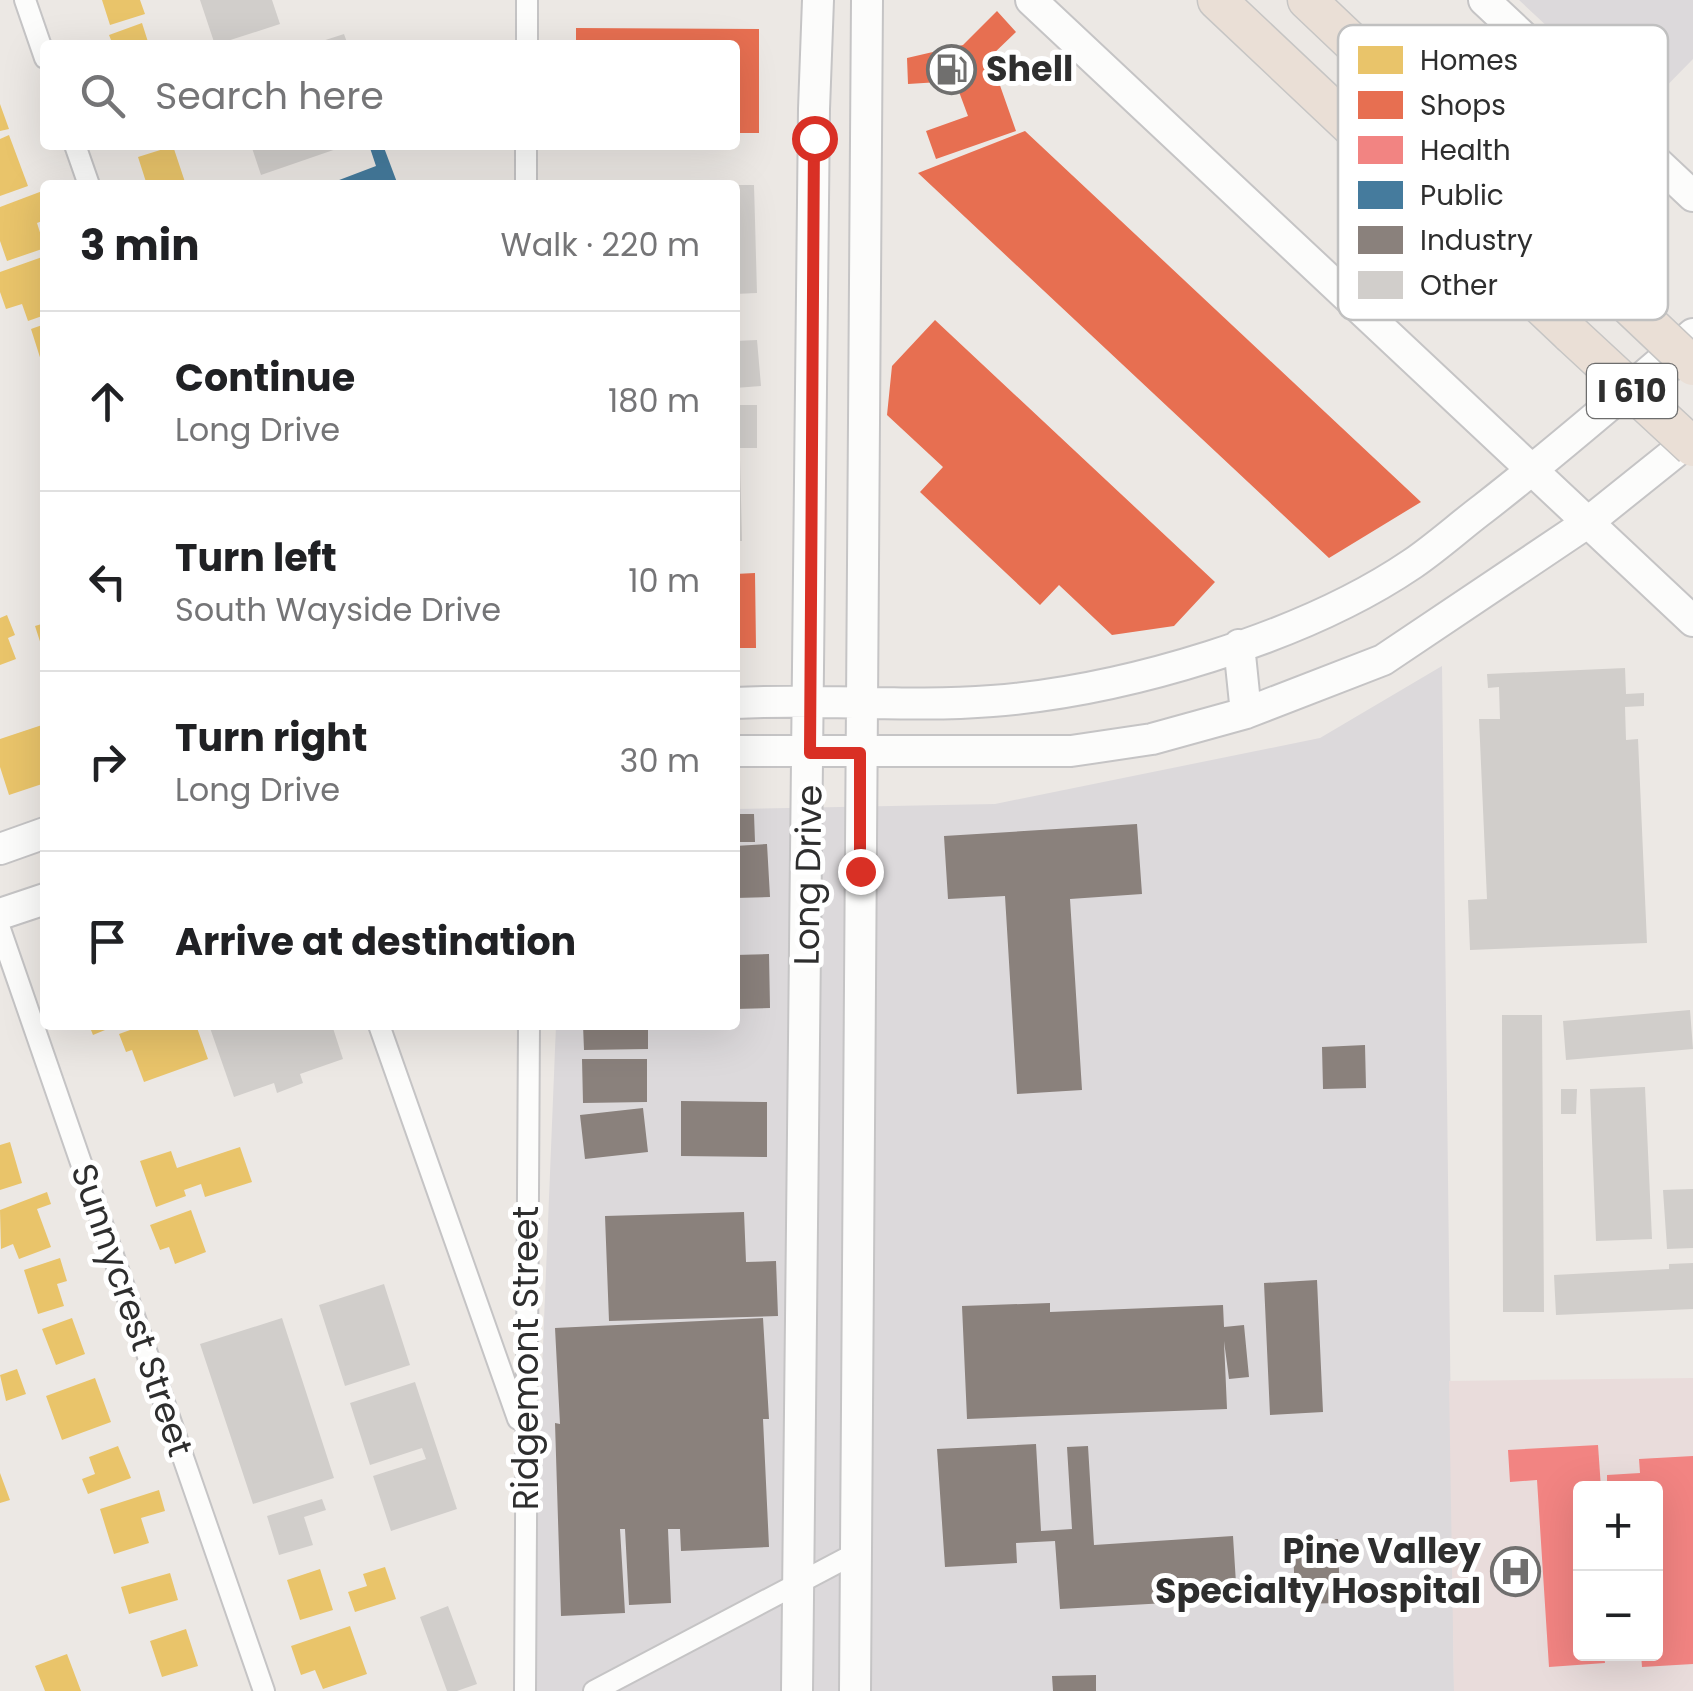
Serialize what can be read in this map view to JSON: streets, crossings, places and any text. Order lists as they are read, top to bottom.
{
  "streets": {
    "highway": ["I 610"],
    "main road": ["Long Drive"],
    "street": ["Sunnycrest Street", "Ridgemont Street"]
  },
  "places": {
    "fuel station": ["Shell"],
    "hospital": ["Pine Valley Specialty Hospital"]
  },
  "legend": [
    "Homes",
    "Shops",
    "Health",
    "Public",
    "Industry",
    "Other"
  ],
  "page": {
    "search": "Search here",
    "heading": ["3 min", "Walk · 220 m"],
    "list": [
      ["Continue", "Long Drive", "180 m"],
      ["Turn left", "South Wayside Drive", "10 m"],
      ["Turn right", "Long Drive", "30 m"],
      "Arrive at destination"
    ],
    "map_buttons": ["+", "−"]
  }
}
